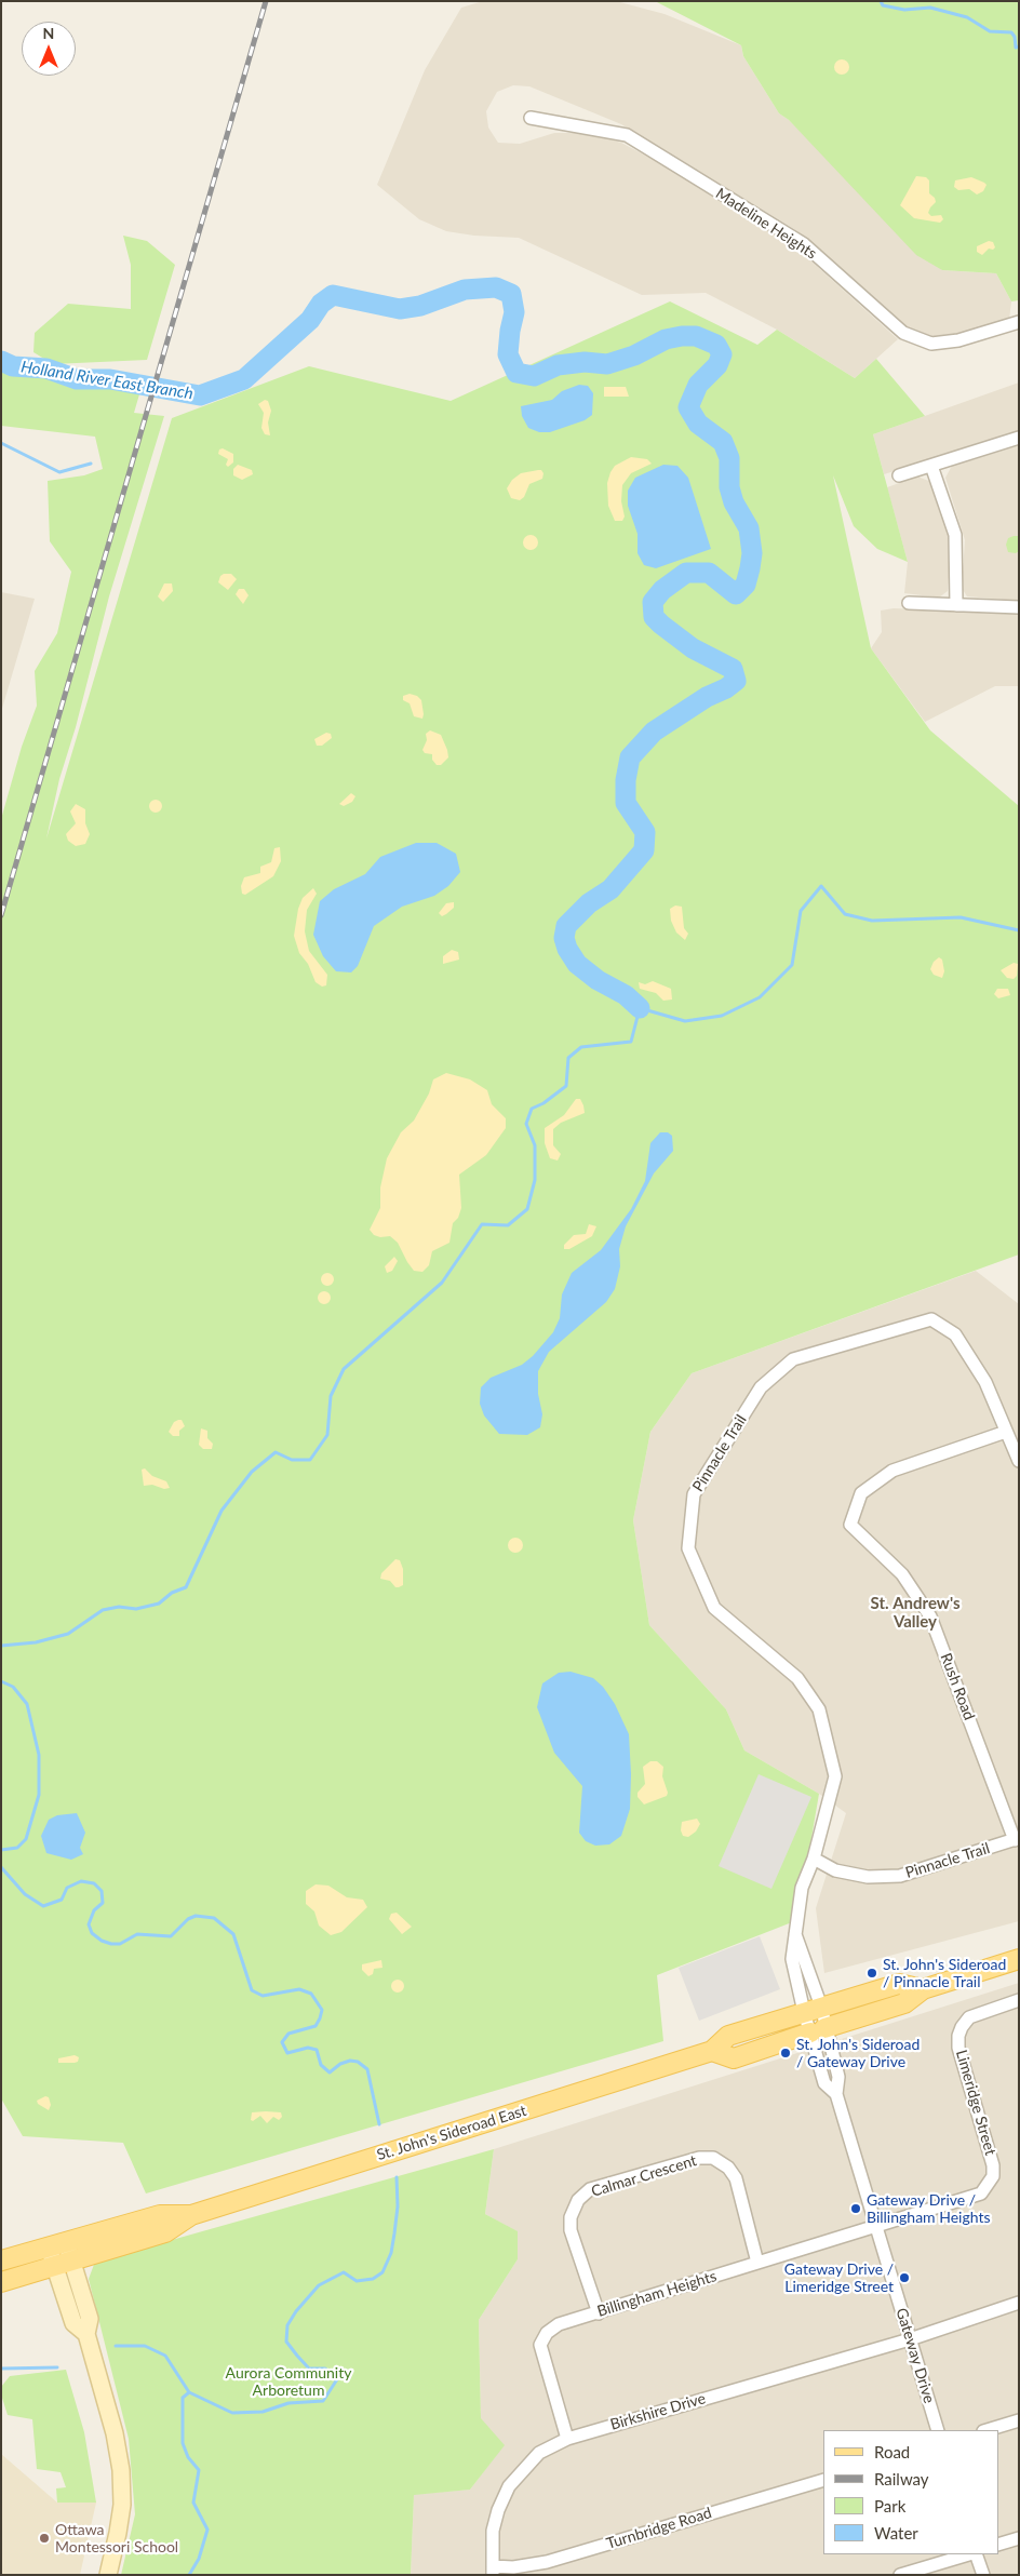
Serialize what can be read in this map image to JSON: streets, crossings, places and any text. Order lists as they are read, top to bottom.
{
  "streets": {
    "main road": ["St. John's Sideroad East"],
    "street": [
      "Madeline Heights",
      "Pinnacle Trail",
      "Rush Road",
      "Limeridge Street",
      "Calmar Crescent",
      "Billingham Heights",
      "Gateway Drive",
      "Birkshire Drive",
      "Turnbridge Road"
    ]
  },
  "crossings": [
    ["Pinnacle Trail", "Rush Road"],
    ["Pinnacle Trail", "St. John's Sideroad East"],
    ["Pinnacle Trail", "Gateway Drive"],
    ["Limeridge Street", "Billingham Heights"],
    ["Limeridge Street", "Gateway Drive"],
    ["St. John's Sideroad East", "Gateway Drive"],
    ["Calmar Crescent", "Billingham Heights"],
    ["Billingham Heights", "Gateway Drive"],
    ["Billingham Heights", "Birkshire Drive"],
    ["Gateway Drive", "Birkshire Drive"],
    ["Birkshire Drive", "Turnbridge Road"]
  ],
  "districts": ["St. Andrew's Valley"],
  "water": ["Holland River East Branch"],
  "parks": ["Aurora Community Arboretum"],
  "places": [
    "St. John's Sideroad / Pinnacle Trail",
    "St. John's Sideroad / Gateway Drive",
    "Gateway Drive / Billingham Heights",
    "Gateway Drive / Limeridge Street",
    "Ottawa Montessori School"
  ],
  "legend": [
    "Road",
    "Railway",
    "Park",
    "Water"
  ],
  "north": "top"
}
